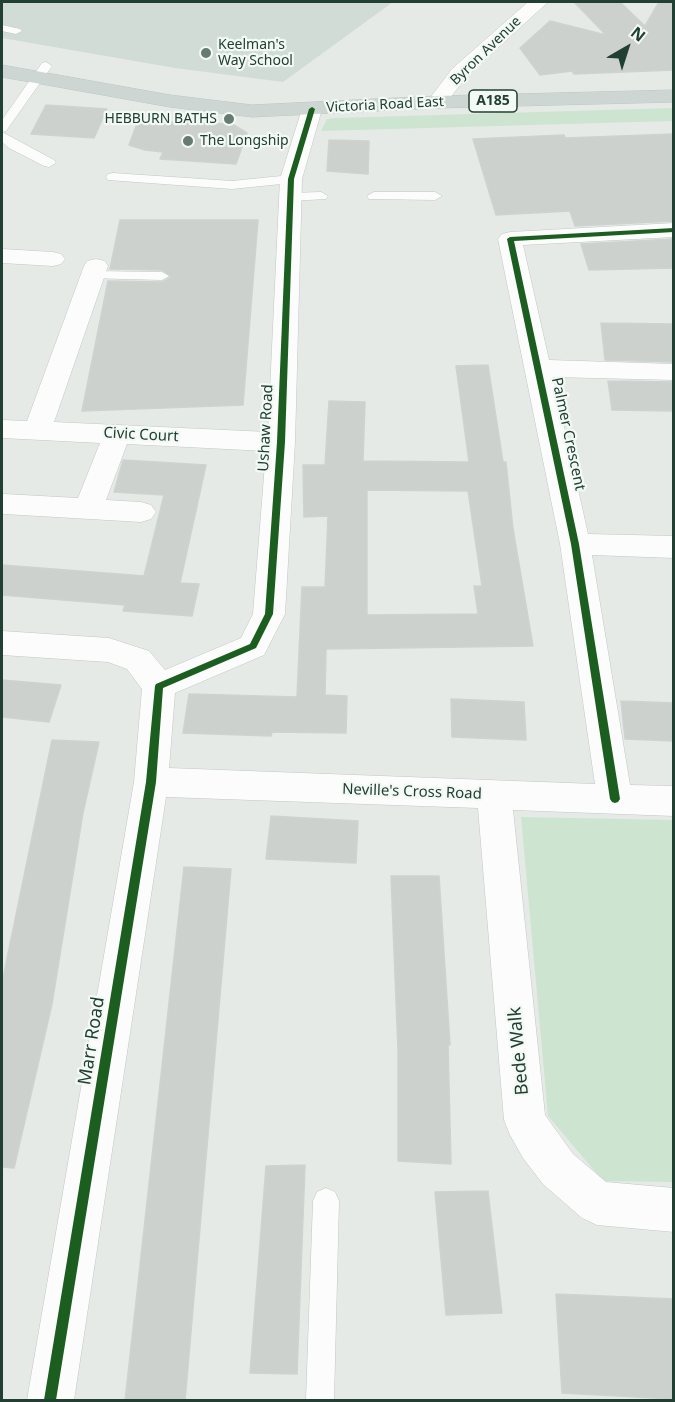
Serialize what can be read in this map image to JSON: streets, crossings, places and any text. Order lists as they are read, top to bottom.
{
  "streets": {
    "main road": ["A185", "Victoria Road East"],
    "street": [
      "Byron Avenue",
      "Ushaw Road",
      "Palmer Crescent",
      "Civic Court",
      "Neville's Cross Road",
      "Marr Road",
      "Bede Walk"
    ]
  },
  "crossings": [
    ["Byron Avenue", "Victoria Road East"],
    ["Victoria Road East", "Ushaw Road"],
    ["Ushaw Road", "Civic Court"],
    ["Ushaw Road", "Marr Road"],
    ["Palmer Crescent", "Neville's Cross Road"],
    ["Neville's Cross Road", "Marr Road"],
    ["Neville's Cross Road", "Bede Walk"]
  ],
  "places": ["Keelman's Way School", "HEBBURN BATHS", "The Longship"],
  "north": "top right"
}
